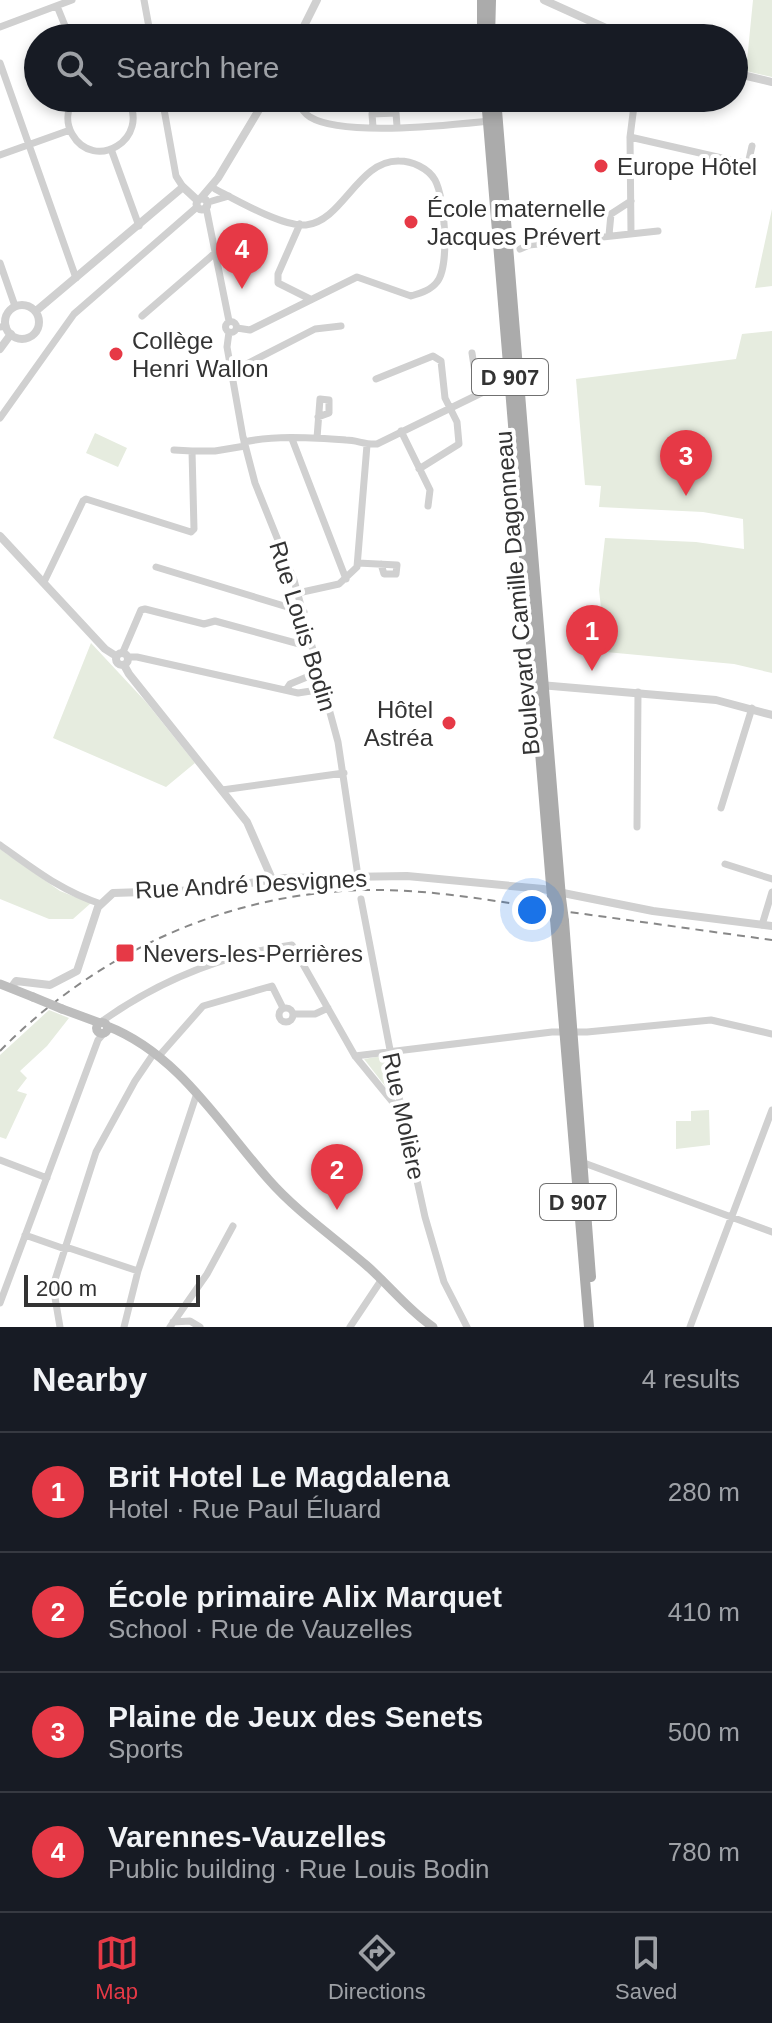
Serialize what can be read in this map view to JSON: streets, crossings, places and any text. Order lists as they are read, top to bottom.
{
  "streets": {
    "main road": ["D 907", "Boulevard Camille Dagonneau"],
    "street": ["Rue Louis Bodin", "Rue André Desvignes", "Rue Molière"]
  },
  "crossings": [
    ["D 907", "Boulevard Camille Dagonneau"],
    ["D 907", "Rue André Desvignes"],
    ["Boulevard Camille Dagonneau", "Rue André Desvignes"],
    ["Rue Louis Bodin", "Rue André Desvignes"]
  ],
  "places": {
    "other": [
      "Europe Hôtel",
      "École maternelle Jacques Prévert",
      "Collège Henri Wallon",
      "Hôtel Astréa"
    ],
    "transit": ["Nevers-les-Perrières"]
  },
  "scale_bar": "200 m",
  "page": {
    "search": "Search here",
    "pins": [
      "4",
      "3",
      "1",
      "2"
    ],
    "scale": "200 m",
    "heading": ["Nearby", "4 results"],
    "list": [
      {
        "mark": "1",
        "name": "Brit Hotel Le Magdalena",
        "note": "Hotel · Rue Paul Éluard",
        "value": "280 m"
      },
      {
        "mark": "2",
        "name": "École primaire Alix Marquet",
        "note": "School · Rue de Vauzelles",
        "value": "410 m"
      },
      {
        "mark": "3",
        "name": "Plaine de Jeux des Senets",
        "note": "Sports",
        "value": "500 m"
      },
      {
        "mark": "4",
        "name": "Varennes-Vauzelles",
        "note": "Public building · Rue Louis Bodin",
        "value": "780 m"
      }
    ],
    "nav": ["Map", "Directions", "Saved"]
  }
}
